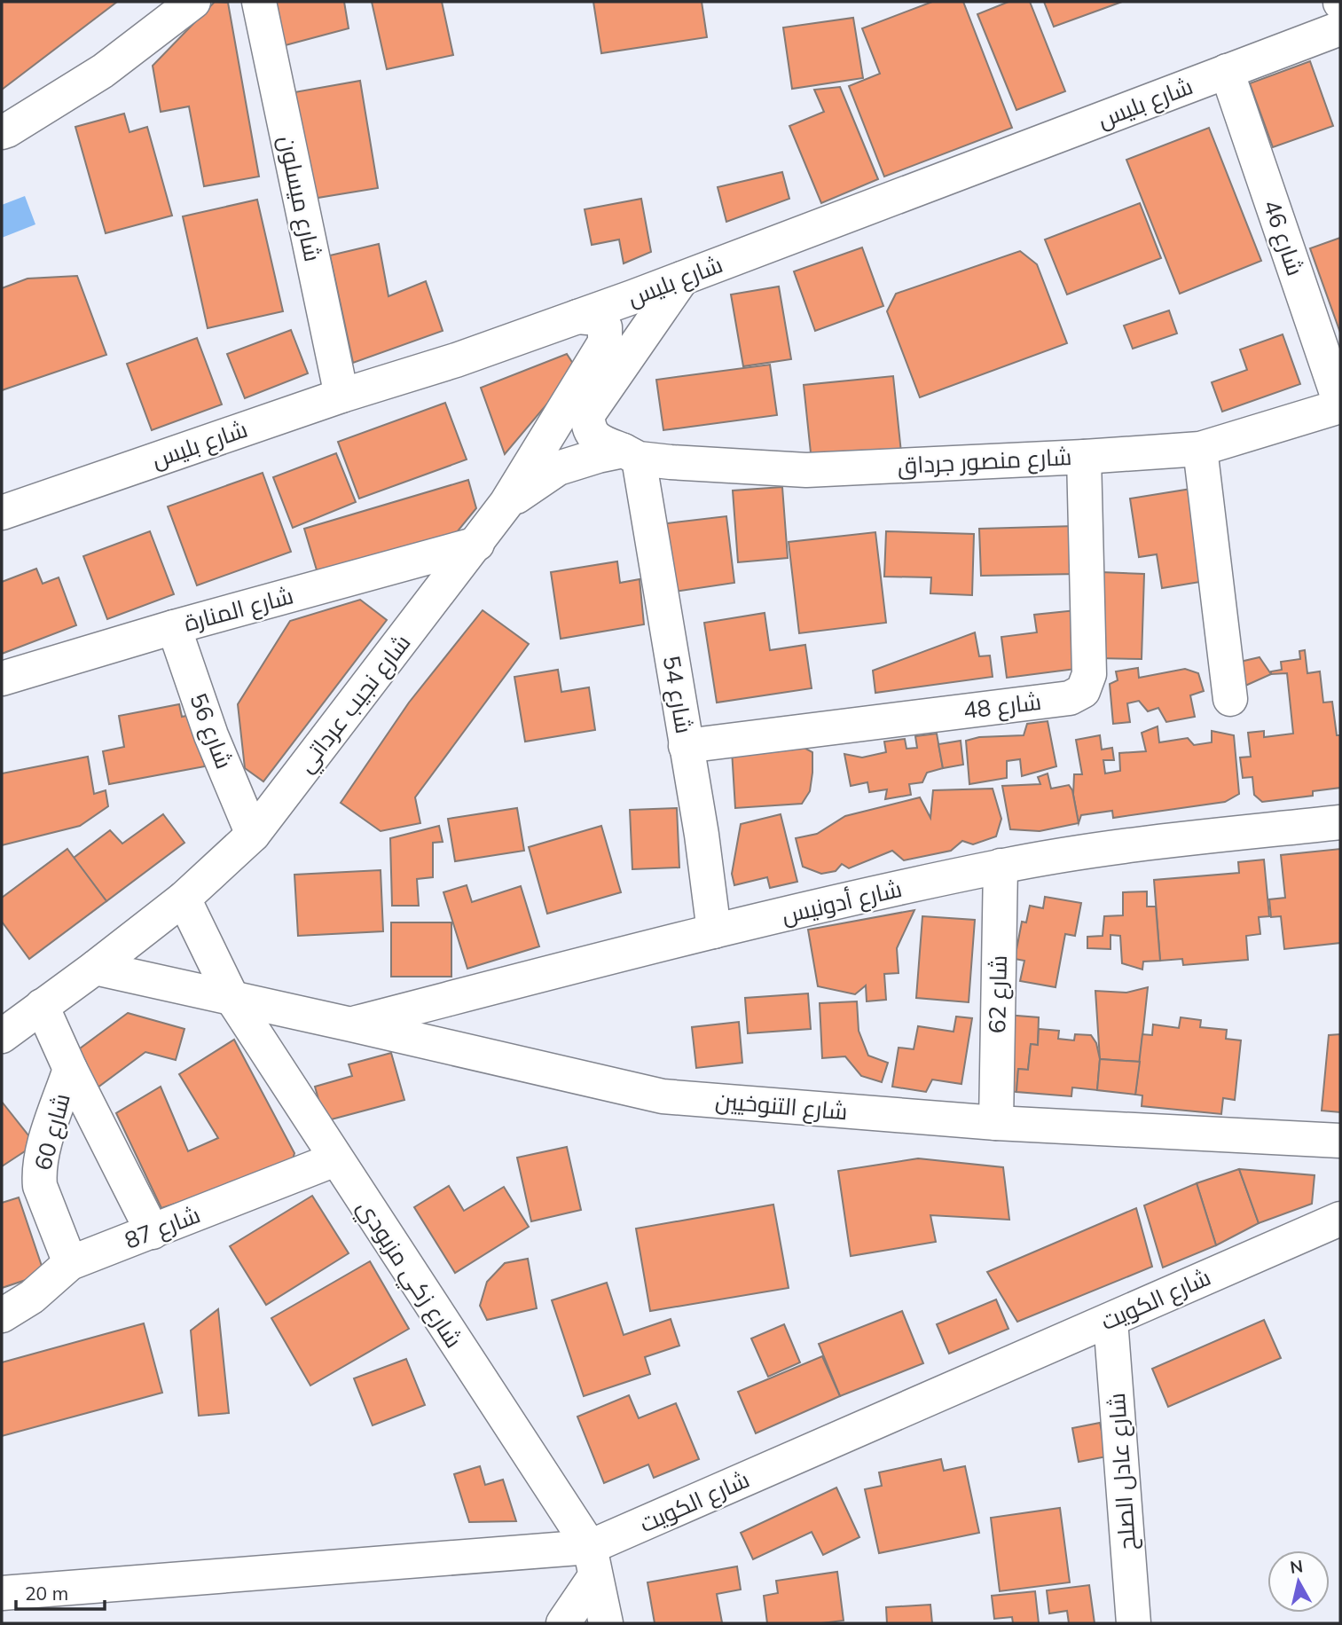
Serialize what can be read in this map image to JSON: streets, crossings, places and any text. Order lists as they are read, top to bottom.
{
  "streets": {
    "street": [
      "شارع بليس",
      "شارع ميسلون",
      "شارع 46",
      "شارع منصور جرداق",
      "شارع المنارة",
      "شارع 54",
      "شارع نجيب عرداتي",
      "شارع 48",
      "شارع 56",
      "شارع أدونيس",
      "شارع 62",
      "شارع التنوخيين",
      "شارع 60",
      "شارع 87",
      "شارع زكي مزبودي",
      "شارع الكويت",
      "شارع عادل الصلح"
    ]
  },
  "crossings": [
    ["شارع بليس", "شارع ميسلون"],
    ["شارع بليس", "شارع 46"],
    ["شارع بليس", "شارع منصور جرداق"],
    ["شارع بليس", "شارع نجيب عرداتي"],
    ["شارع 46", "شارع منصور جرداق"],
    ["شارع منصور جرداق", "شارع 54"],
    ["شارع منصور جرداق", "شارع نجيب عرداتي"],
    ["شارع منصور جرداق", "شارع 48"],
    ["شارع المنارة", "شارع نجيب عرداتي"],
    ["شارع المنارة", "شارع 56"],
    ["شارع 54", "شارع 48"],
    ["شارع 54", "شارع أدونيس"],
    ["شارع نجيب عرداتي", "شارع 56"],
    ["شارع نجيب عرداتي", "شارع 60"],
    ["شارع نجيب عرداتي", "شارع زكي مزبودي"],
    ["شارع أدونيس", "شارع 62"],
    ["شارع أدونيس", "شارع التنوخيين"],
    ["شارع 62", "شارع التنوخيين"],
    ["شارع التنوخيين", "شارع زكي مزبودي"],
    ["شارع 60", "شارع 87"],
    ["شارع 87", "شارع زكي مزبودي"],
    ["شارع زكي مزبودي", "شارع الكويت"],
    ["شارع الكويت", "شارع عادل الصلح"]
  ],
  "scale_bar": "20 m",
  "north": "top"
}
